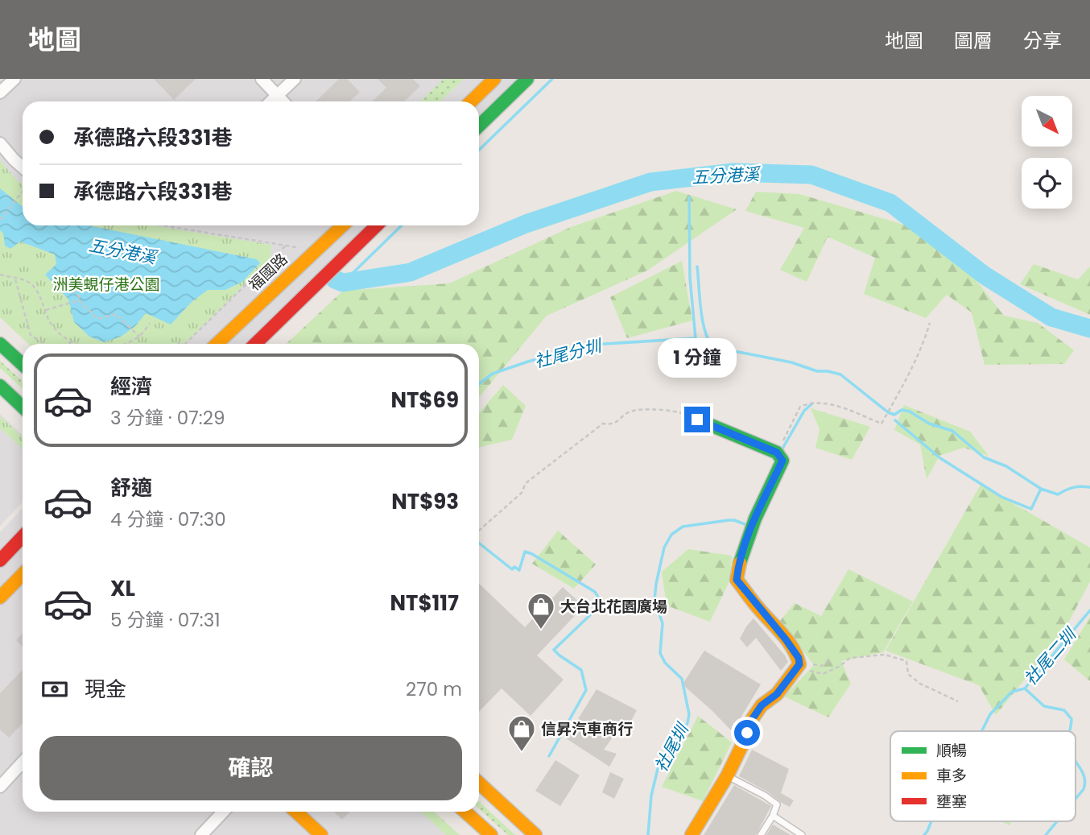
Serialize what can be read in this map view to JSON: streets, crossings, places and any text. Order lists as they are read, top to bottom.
{
  "streets": {
    "street": ["福國路"]
  },
  "water": [
    "五分港溪",
    "社尾分圳",
    "社尾二圳",
    "社尾圳"
  ],
  "parks": ["洲美蜆仔港公園"],
  "places": {
    "shop": ["大台北花園廣場", "信昇汽車商行"]
  },
  "legend": ["順暢", "車多", "壅塞"],
  "north": "bottom right",
  "page": {
    "header": "地圖",
    "nav": ["地圖", "圖層", "分享"],
    "banner": ["承德路六段331巷", "承德路六段331巷"],
    "bubble": "1 分鐘",
    "list": [
      {
        "name": "經濟",
        "note": "3 分鐘 · 07:29",
        "value": "NT$69"
      },
      {
        "name": "舒適",
        "note": "4 分鐘 · 07:30",
        "value": "NT$93"
      },
      {
        "name": "XL",
        "note": "5 分鐘 · 07:31",
        "value": "NT$117"
      }
    ],
    "pay": ["現金", "270 m"],
    "buttons": "確認"
  }
}
